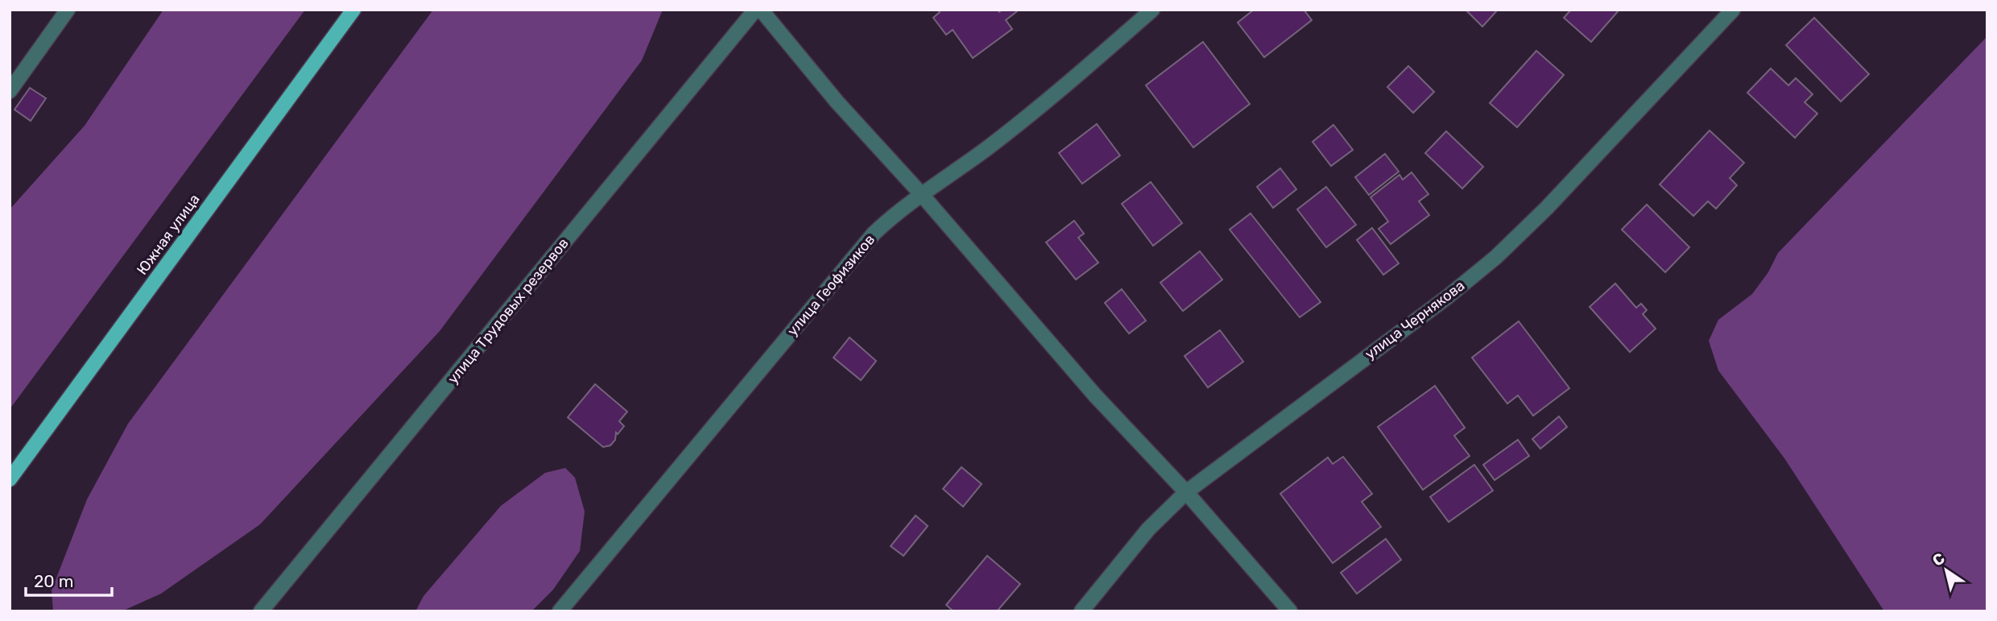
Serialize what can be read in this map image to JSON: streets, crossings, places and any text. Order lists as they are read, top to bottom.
{
  "streets": {
    "main road": ["Южная улица"],
    "street": ["улица Геофизиков", "улица Трудовых резервов", "улица Чернякова"]
  },
  "scale_bar": "20 m",
  "north": "top left"
}
